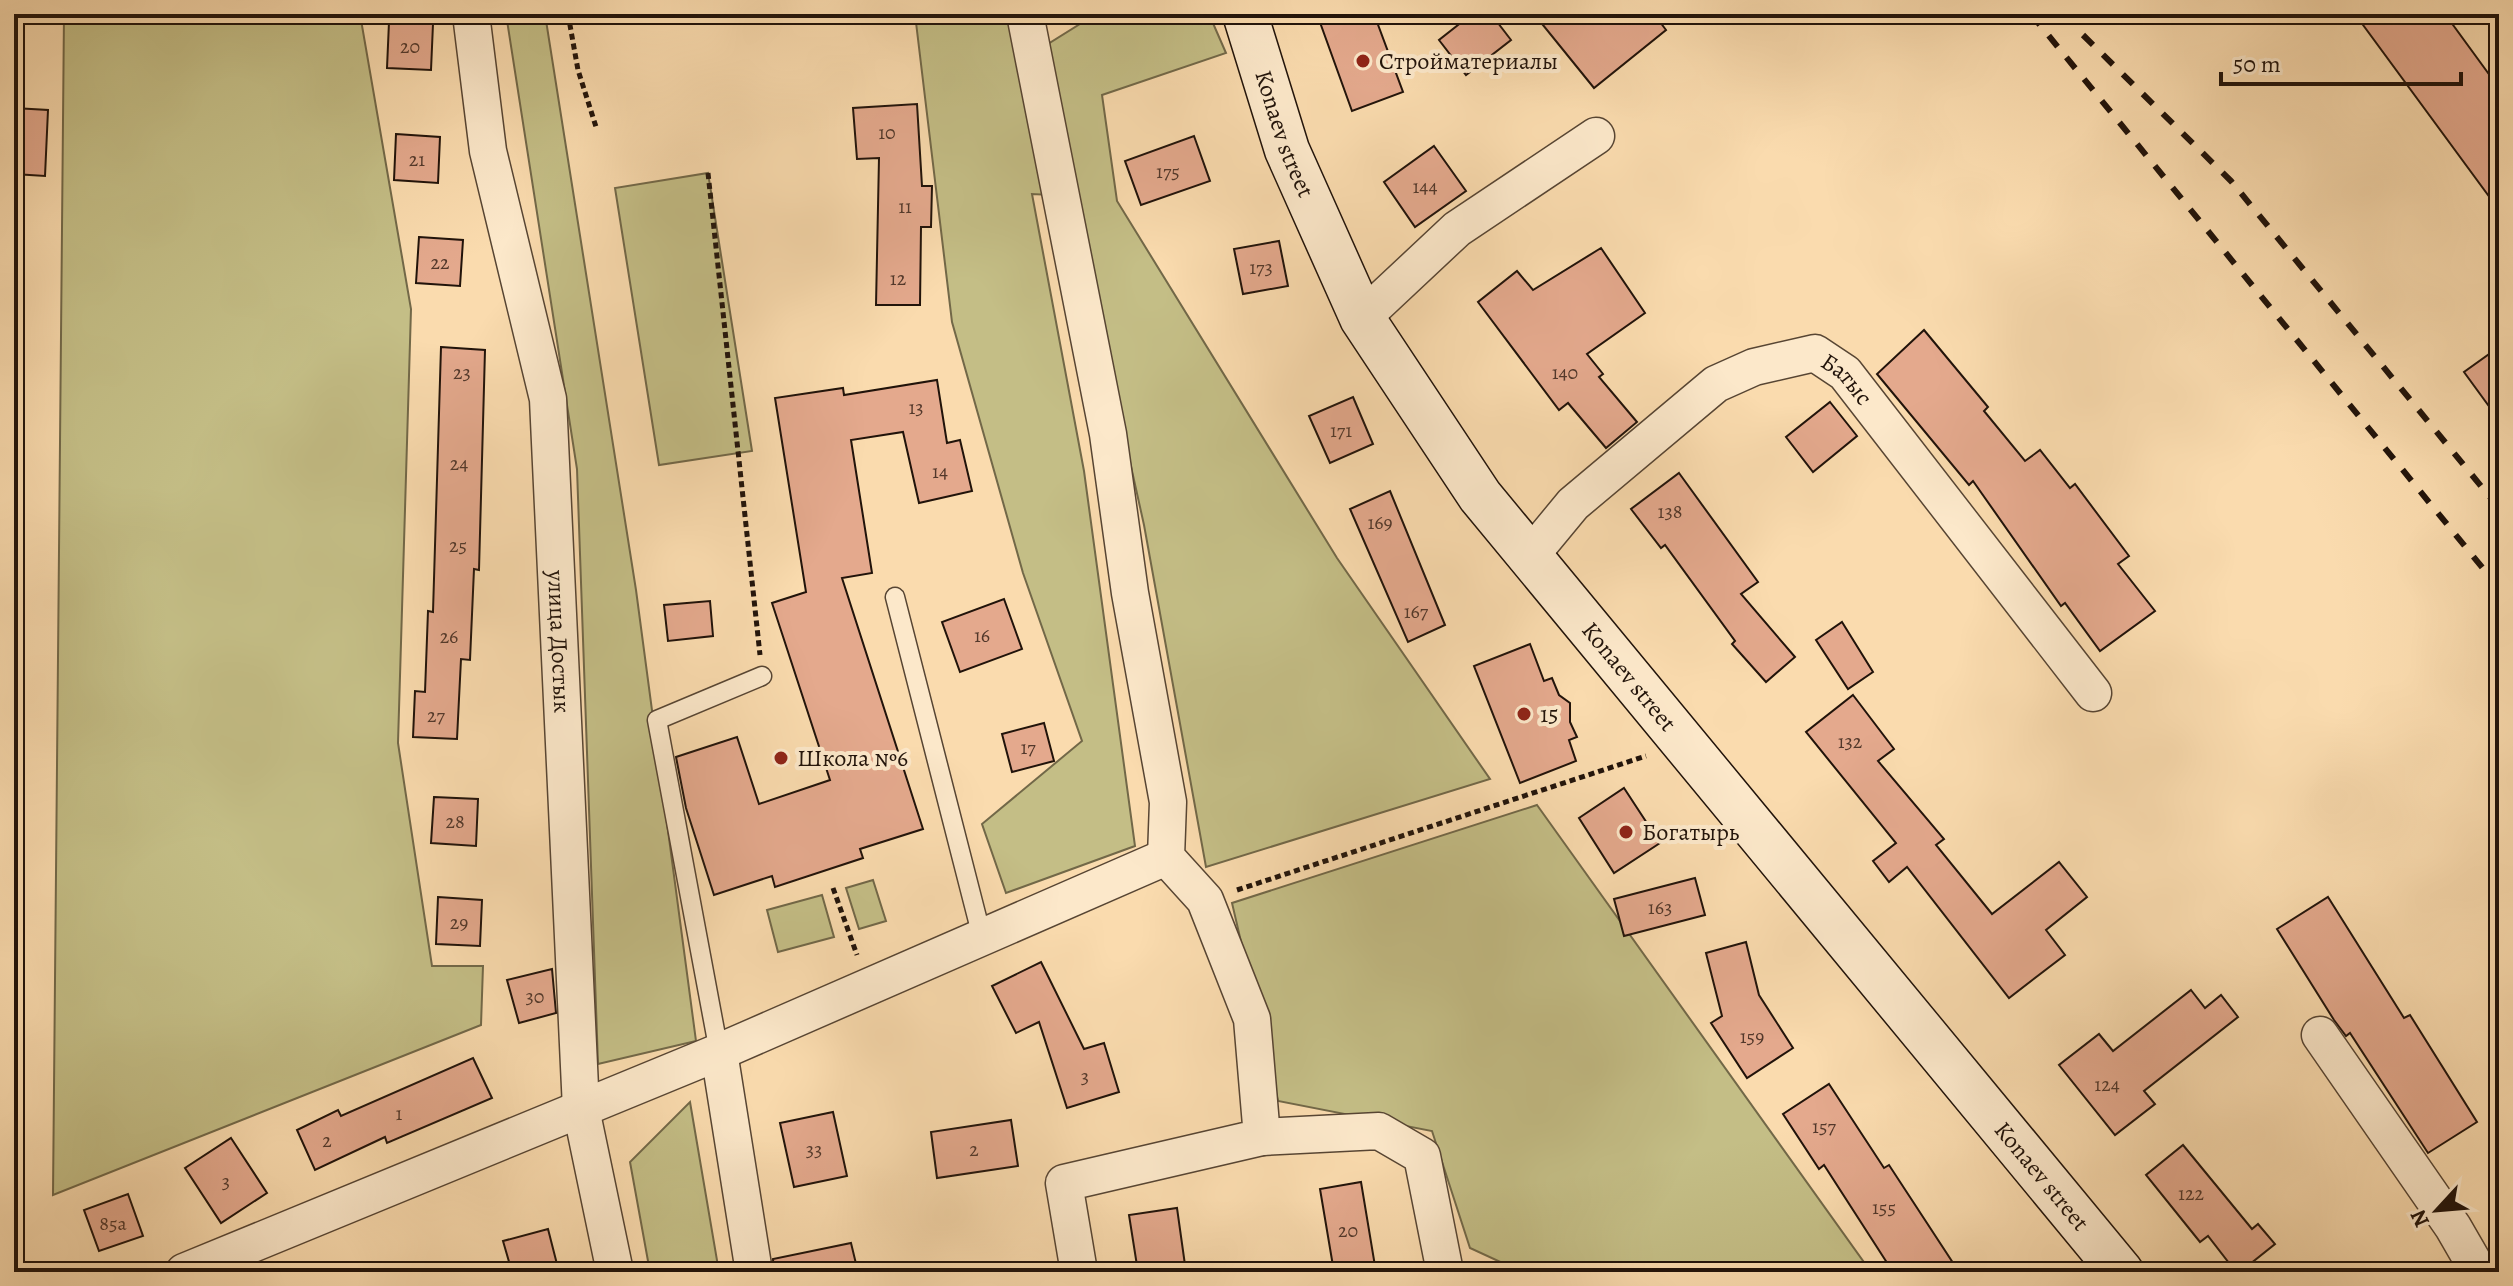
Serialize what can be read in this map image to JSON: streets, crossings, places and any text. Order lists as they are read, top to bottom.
{
  "streets": {
    "main road": ["Konaev street"],
    "street": ["Батыс", "улица Достык"]
  },
  "crossings": [
    ["Konaev street", "Батыс"]
  ],
  "places": [
    "Стройматериалы",
    "15",
    "Школа №6",
    "Богатырь"
  ],
  "house_numbers": [
    "20",
    "10",
    "21",
    "175",
    "144",
    "11",
    "22",
    "173",
    "12",
    "23",
    "140",
    "13",
    "171",
    "24",
    "14",
    "138",
    "169",
    "25",
    "167",
    "16",
    "26",
    "27",
    "132",
    "17",
    "28",
    "163",
    "29",
    "30",
    "159",
    "3",
    "124",
    "1",
    "157",
    "2",
    "33",
    "2",
    "3",
    "122",
    "155",
    "85а",
    "20"
  ],
  "scale_bar": "50 m",
  "north": "bottom left"
}
